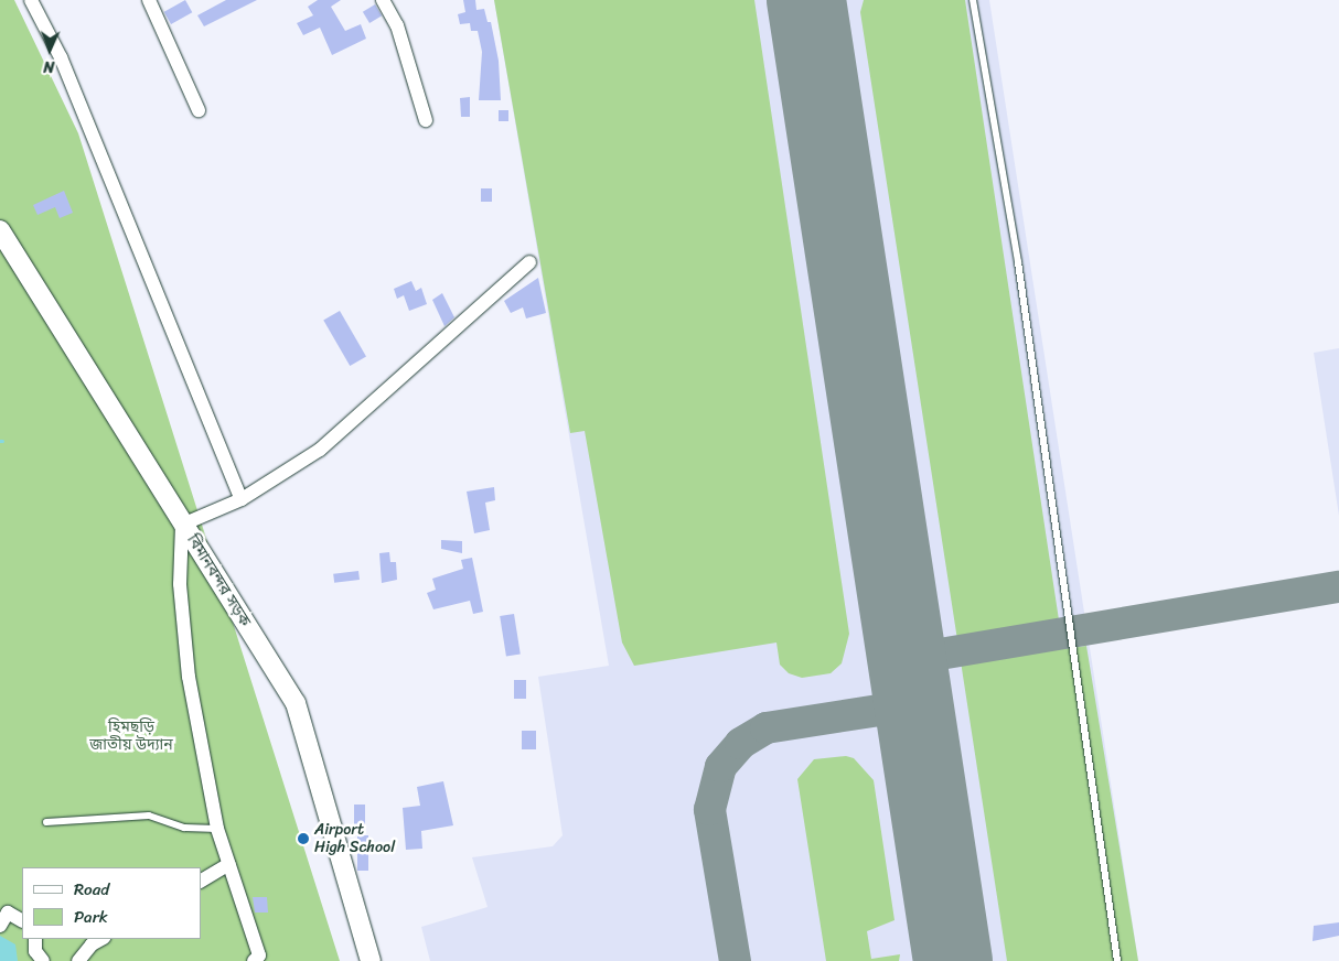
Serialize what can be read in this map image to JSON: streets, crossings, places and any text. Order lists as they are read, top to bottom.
{
  "streets": {
    "street": ["বিমানবন্দর সড়ক"]
  },
  "parks": ["হিমছড়ি জাতীয় উদ্যান"],
  "places": ["Airport High School"],
  "legend": ["Road", "Park"],
  "north": "bottom"
}
